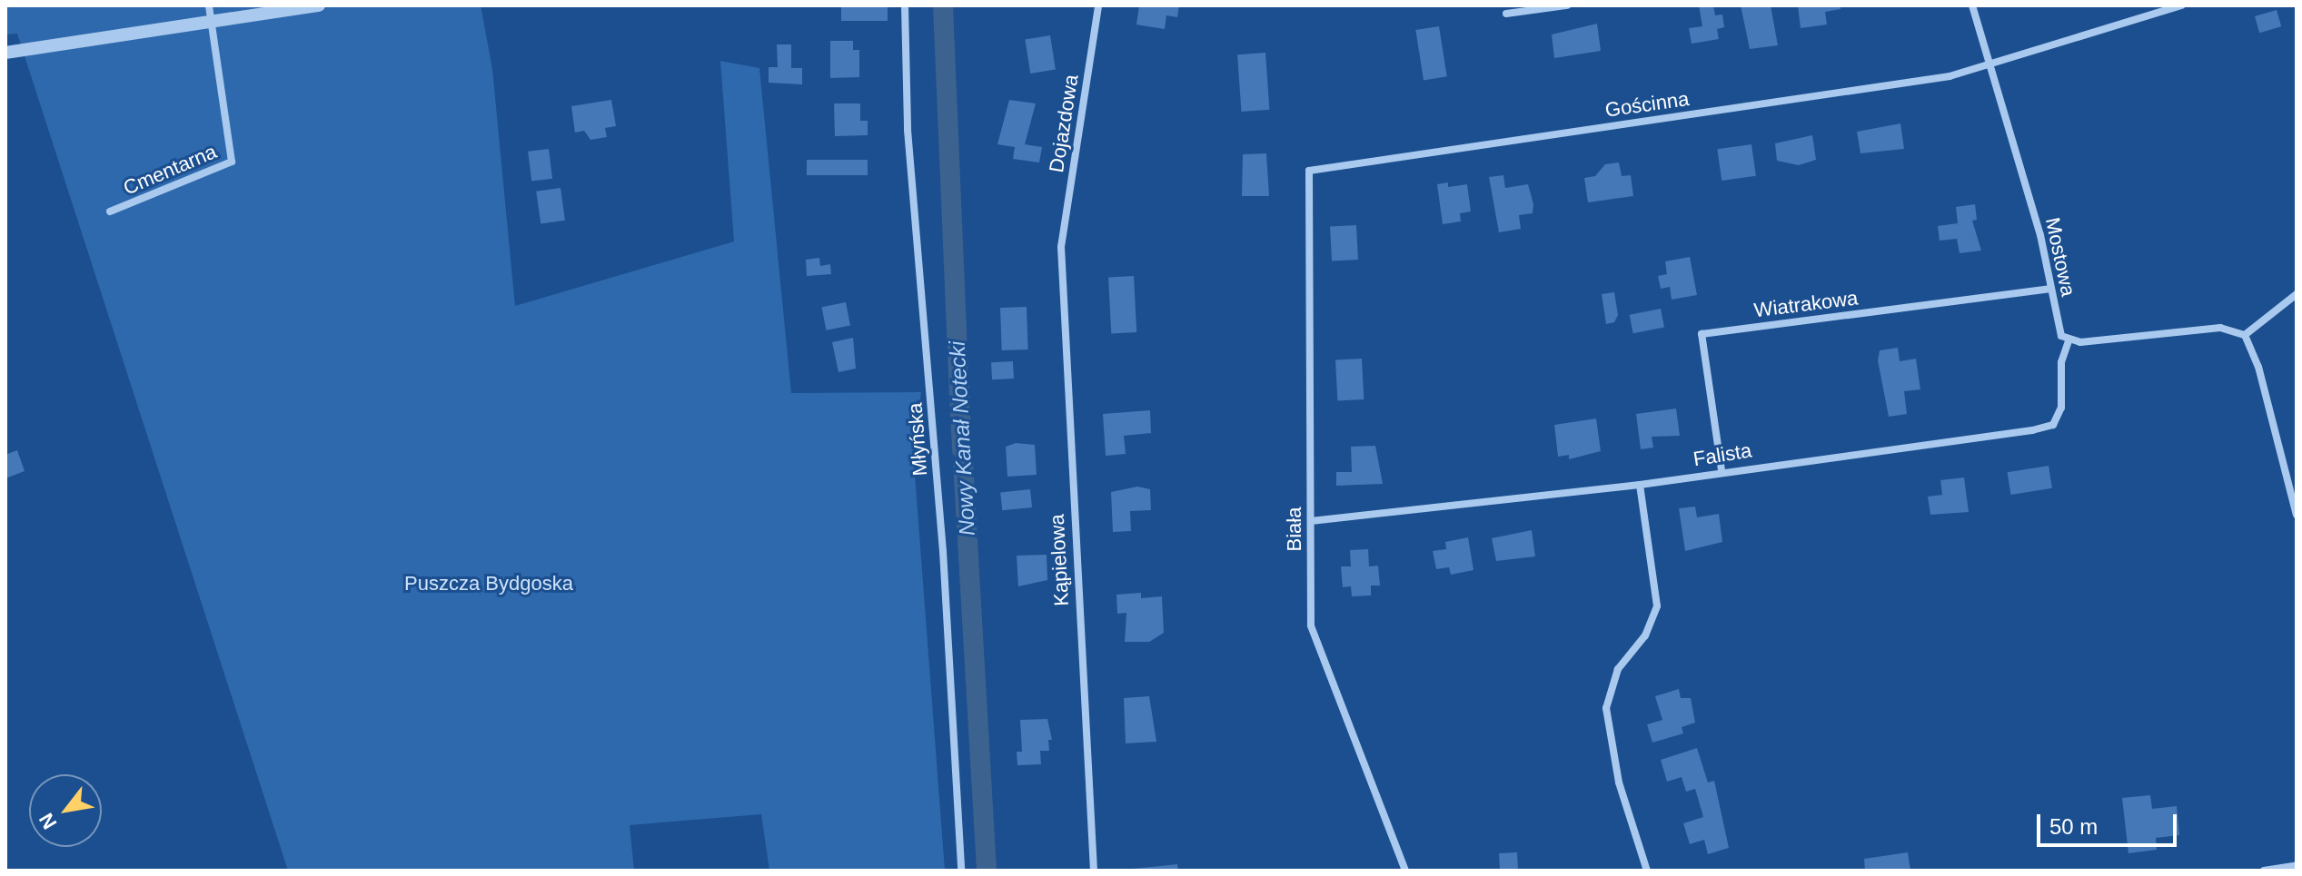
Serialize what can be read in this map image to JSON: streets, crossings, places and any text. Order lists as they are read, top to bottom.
{
  "streets": {
    "street": [
      "Gościnna",
      "Dojazdowa",
      "Cmentarna",
      "Mostowa",
      "Wiatrakowa",
      "Młyńska",
      "Falista",
      "Biała",
      "Kąpielowa"
    ]
  },
  "crossings": [
    ["Gościnna", "Mostowa"],
    ["Gościnna", "Biała"],
    ["Dojazdowa", "Kąpielowa"],
    ["Mostowa", "Wiatrakowa"],
    ["Mostowa", "Falista"],
    ["Wiatrakowa", "Falista"],
    ["Falista", "Biała"]
  ],
  "water": ["Nowy Kanał Notecki"],
  "parks": ["Puszcza Bydgoska"],
  "scale_bar": "50 m",
  "north": "bottom left"
}
